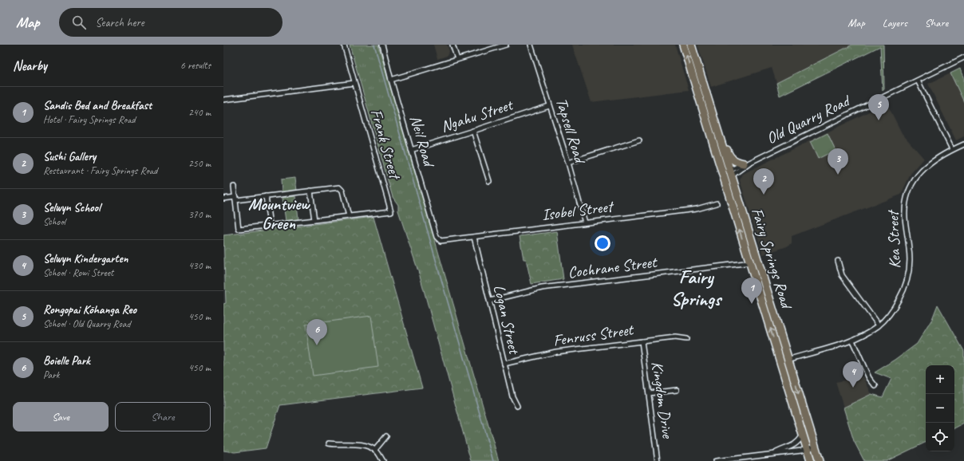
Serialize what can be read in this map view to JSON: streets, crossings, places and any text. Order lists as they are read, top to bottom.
{
  "streets": {
    "highway": ["Fairy Springs Road"],
    "street": [
      "Ngahu Street",
      "Old Quarry Road",
      "Tapsell Road",
      "Neil Road",
      "Frank Street",
      "Isobel Street",
      "Kea Street",
      "Cochrane Street",
      "Logan Street",
      "Fenruss Street",
      "Kingdom Drive"
    ]
  },
  "crossings": [
    ["Ngahu Street", "Tapsell Road"],
    ["Ngahu Street", "Neil Road"],
    ["Old Quarry Road", "Fairy Springs Road"],
    ["Tapsell Road", "Isobel Street"],
    ["Neil Road", "Isobel Street"],
    ["Isobel Street", "Logan Street"],
    ["Kea Street", "Fairy Springs Road"],
    ["Fairy Springs Road", "Cochrane Street"],
    ["Cochrane Street", "Logan Street"],
    ["Logan Street", "Fenruss Street"],
    ["Fenruss Street", "Kingdom Drive"]
  ],
  "districts": ["Mountview Green", "Fairy Springs"],
  "page": {
    "header": "Map",
    "search": "Search here",
    "nav": ["Map", "Layers", "Share"],
    "heading": ["Nearby", "6 results"],
    "list": [
      {
        "mark": "1",
        "name": "Sandis Bed and Breakfast",
        "note": "Hotel · Fairy Springs Road",
        "value": "240 m"
      },
      {
        "mark": "2",
        "name": "Sushi Gallery",
        "note": "Restaurant · Fairy Springs Road",
        "value": "250 m"
      },
      {
        "mark": "3",
        "name": "Selwyn School",
        "note": "School",
        "value": "370 m"
      },
      {
        "mark": "4",
        "name": "Selwyn Kindergarten",
        "note": "School · Rowi Street",
        "value": "430 m"
      },
      {
        "mark": "5",
        "name": "Rongopai Kōhanga Reo",
        "note": "School · Old Quarry Road",
        "value": "450 m"
      },
      {
        "mark": "6",
        "name": "Boielle Park",
        "note": "Park",
        "value": "450 m"
      }
    ],
    "pins": [
      "5",
      "3",
      "2",
      "1",
      "6",
      "4"
    ],
    "map_buttons": ["+", "−"],
    "buttons": ["Save", "Share"]
  }
}
